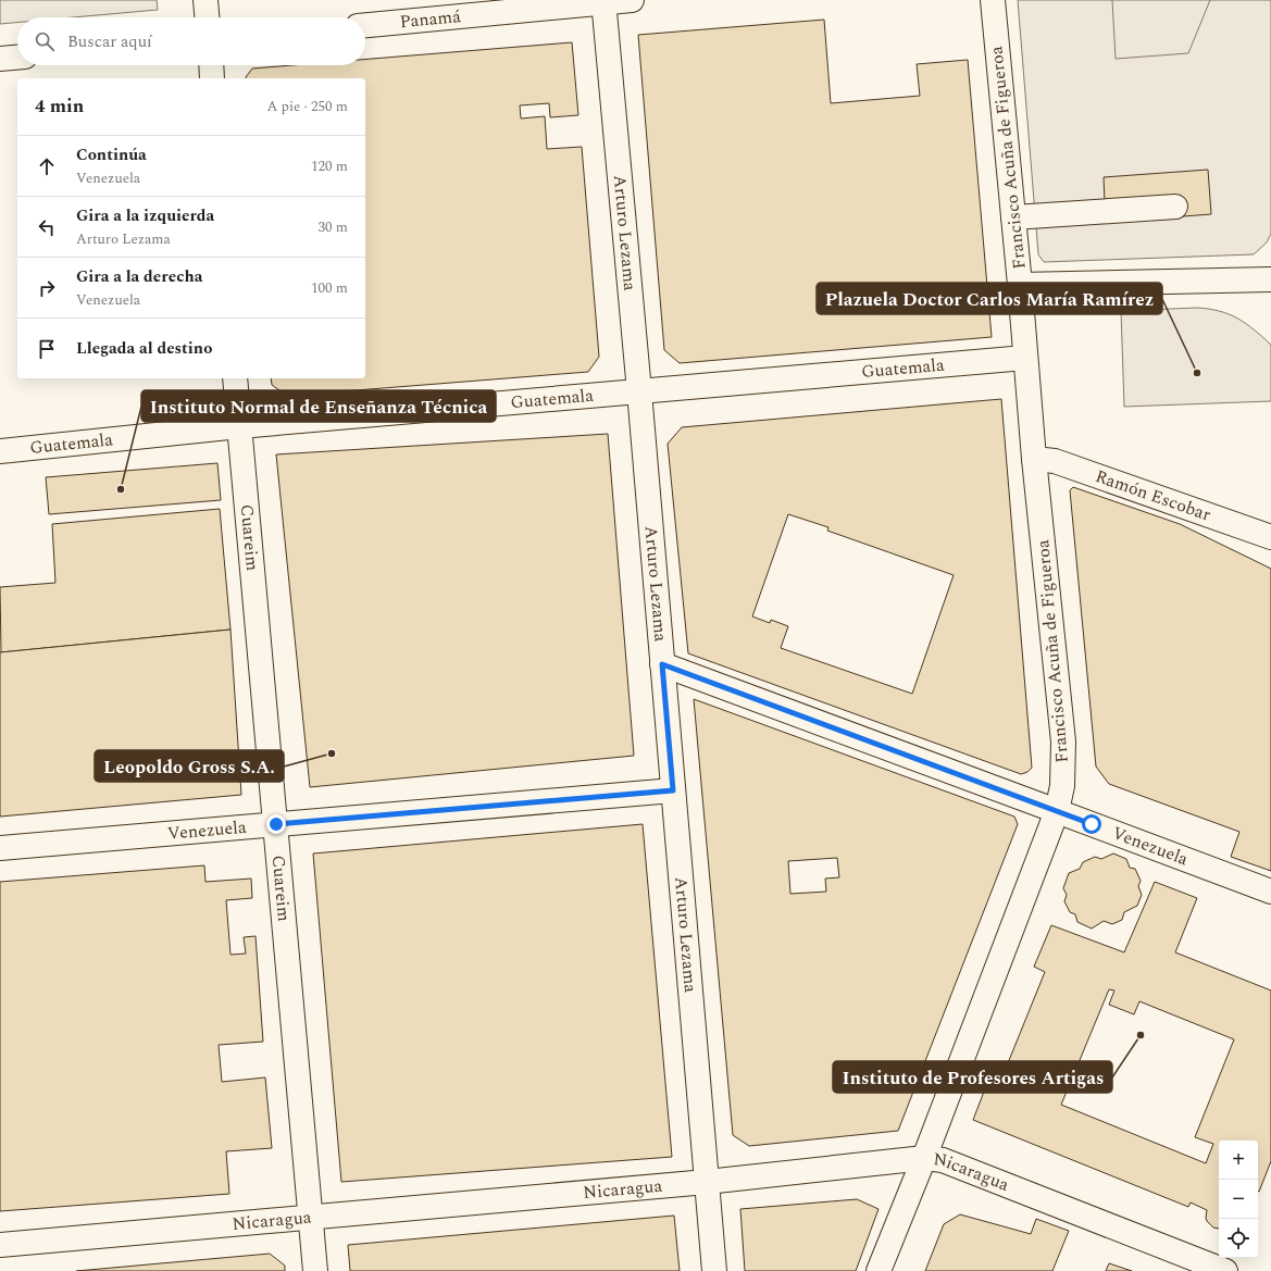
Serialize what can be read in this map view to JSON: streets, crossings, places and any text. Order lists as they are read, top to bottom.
{
  "streets": {
    "street": [
      "Panamá",
      "Francisco Acuña de Figueroa",
      "Arturo Lezama",
      "Guatemala",
      "Ramón Escobar",
      "Cuareim",
      "Venezuela",
      "Nicaragua"
    ]
  },
  "crossings": [
    ["Panamá", "Arturo Lezama"],
    ["Francisco Acuña de Figueroa", "Guatemala"],
    ["Francisco Acuña de Figueroa", "Ramón Escobar"],
    ["Francisco Acuña de Figueroa", "Venezuela"],
    ["Francisco Acuña de Figueroa", "Nicaragua"],
    ["Arturo Lezama", "Guatemala"],
    ["Arturo Lezama", "Venezuela"],
    ["Arturo Lezama", "Nicaragua"],
    ["Guatemala", "Cuareim"],
    ["Cuareim", "Venezuela"],
    ["Cuareim", "Nicaragua"]
  ],
  "places": [
    "Plazuela Doctor Carlos María Ramírez",
    "Instituto Normal de Enseñanza Técnica",
    "Leopoldo Gross S.A.",
    "Instituto de Profesores Artigas"
  ],
  "page": {
    "search": "Buscar aquí",
    "heading": ["4 min", "A pie · 250 m"],
    "list": [
      ["Continúa", "Venezuela", "120 m"],
      ["Gira a la izquierda", "Arturo Lezama", "30 m"],
      ["Gira a la derecha", "Venezuela", "100 m"],
      "Llegada al destino"
    ],
    "map_buttons": ["+", "−"]
  }
}
